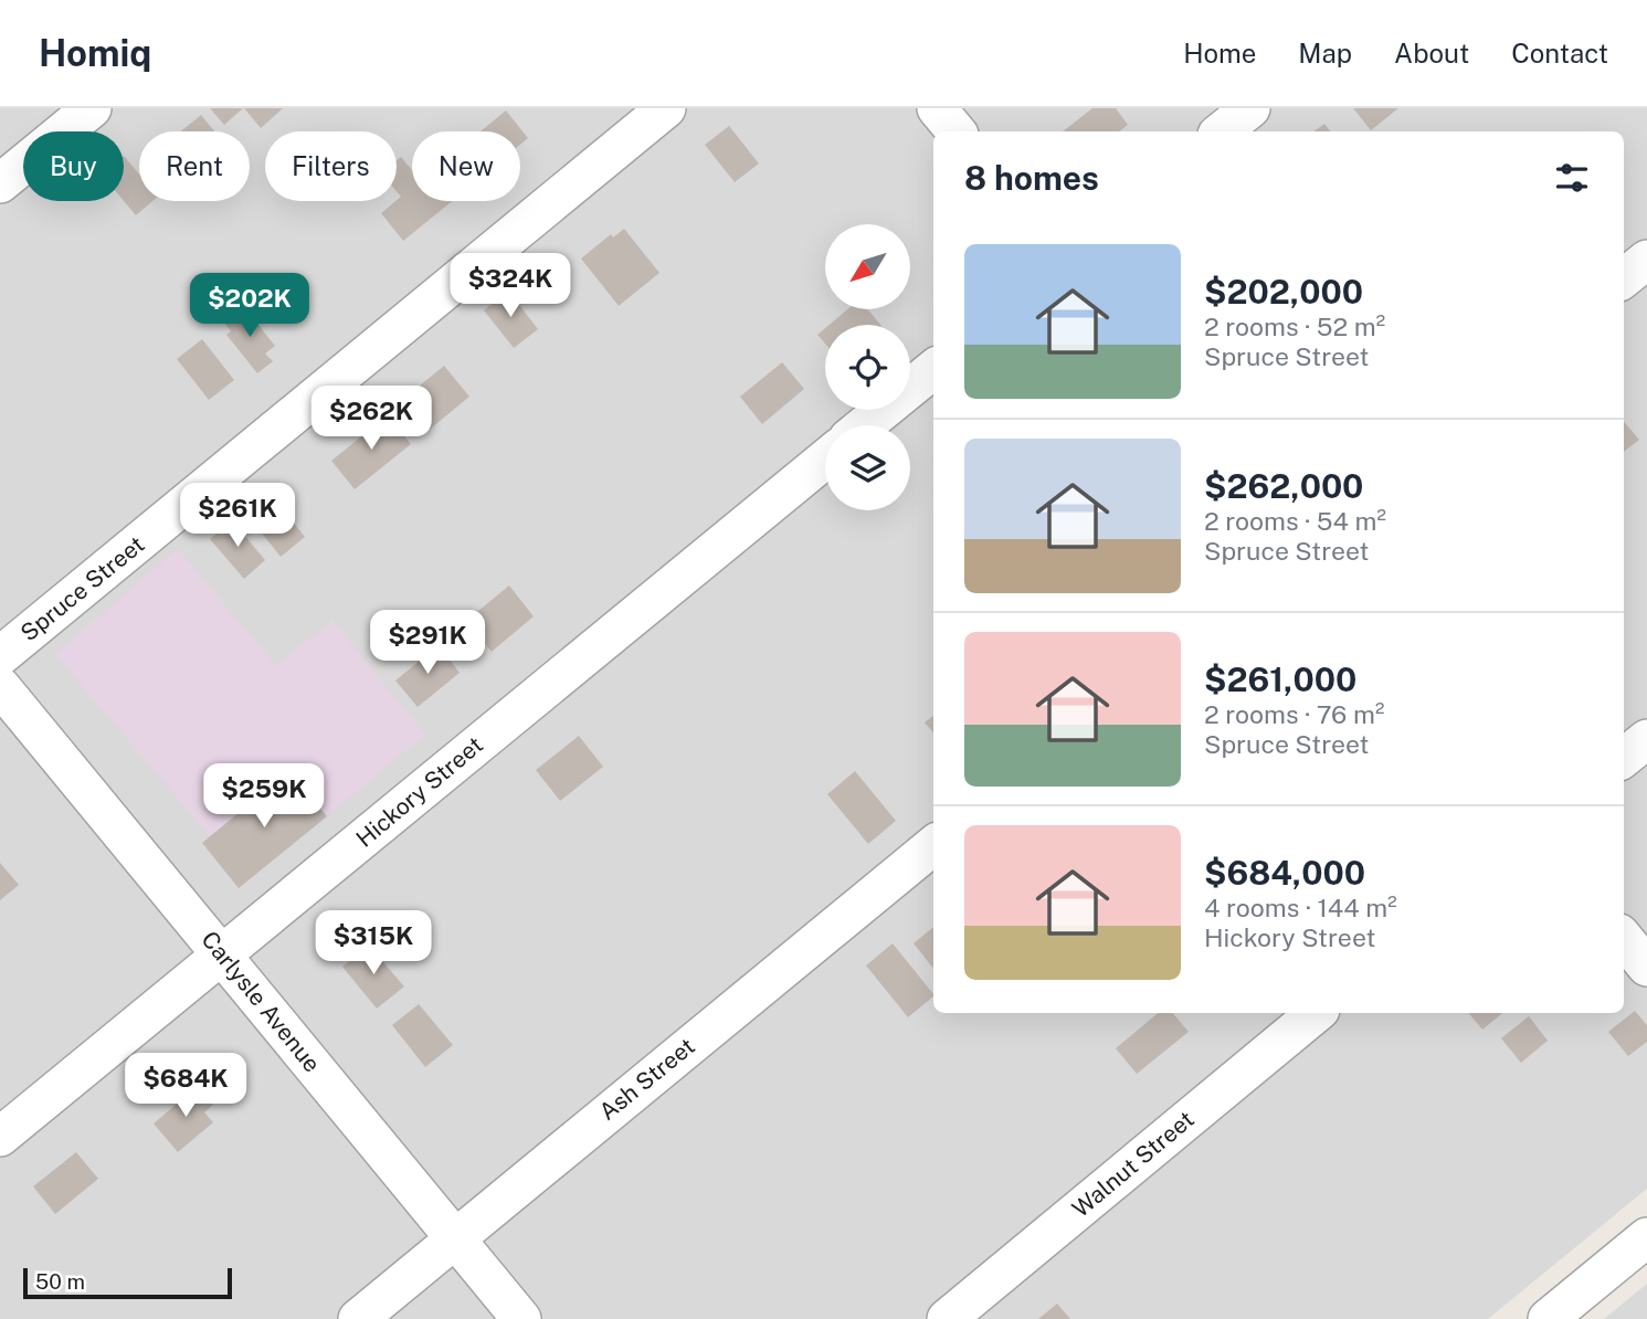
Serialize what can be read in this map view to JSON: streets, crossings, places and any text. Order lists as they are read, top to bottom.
{
  "streets": {
    "street": [
      "Spruce Street",
      "Hickory Street",
      "Carlysle Avenue",
      "Ash Street",
      "Walnut Street"
    ]
  },
  "crossings": [
    ["Hickory Street", "Carlysle Avenue"],
    ["Carlysle Avenue", "Ash Street"]
  ],
  "scale_bar": "50 m",
  "north": "bottom left",
  "page": {
    "header": "Homiq",
    "nav": [
      "Home",
      "Map",
      "About",
      "Contact"
    ],
    "chip": [
      "Buy",
      "Rent",
      "Filters",
      "New"
    ],
    "heading": "8 homes",
    "list": [
      {
        "name": "$202,000",
        "note": "2 rooms · 52 m² · Spruce Street"
      },
      {
        "name": "$262,000",
        "note": "2 rooms · 54 m² · Spruce Street"
      },
      {
        "name": "$261,000",
        "note": "2 rooms · 76 m² · Spruce Street"
      },
      {
        "name": "$684,000",
        "note": "4 rooms · 144 m² · Hickory Street"
      }
    ],
    "price": [
      "$324K",
      "$202K",
      "$262K",
      "$261K",
      "$291K",
      "$259K",
      "$315K",
      "$684K"
    ],
    "scale": "50 m"
  }
}
